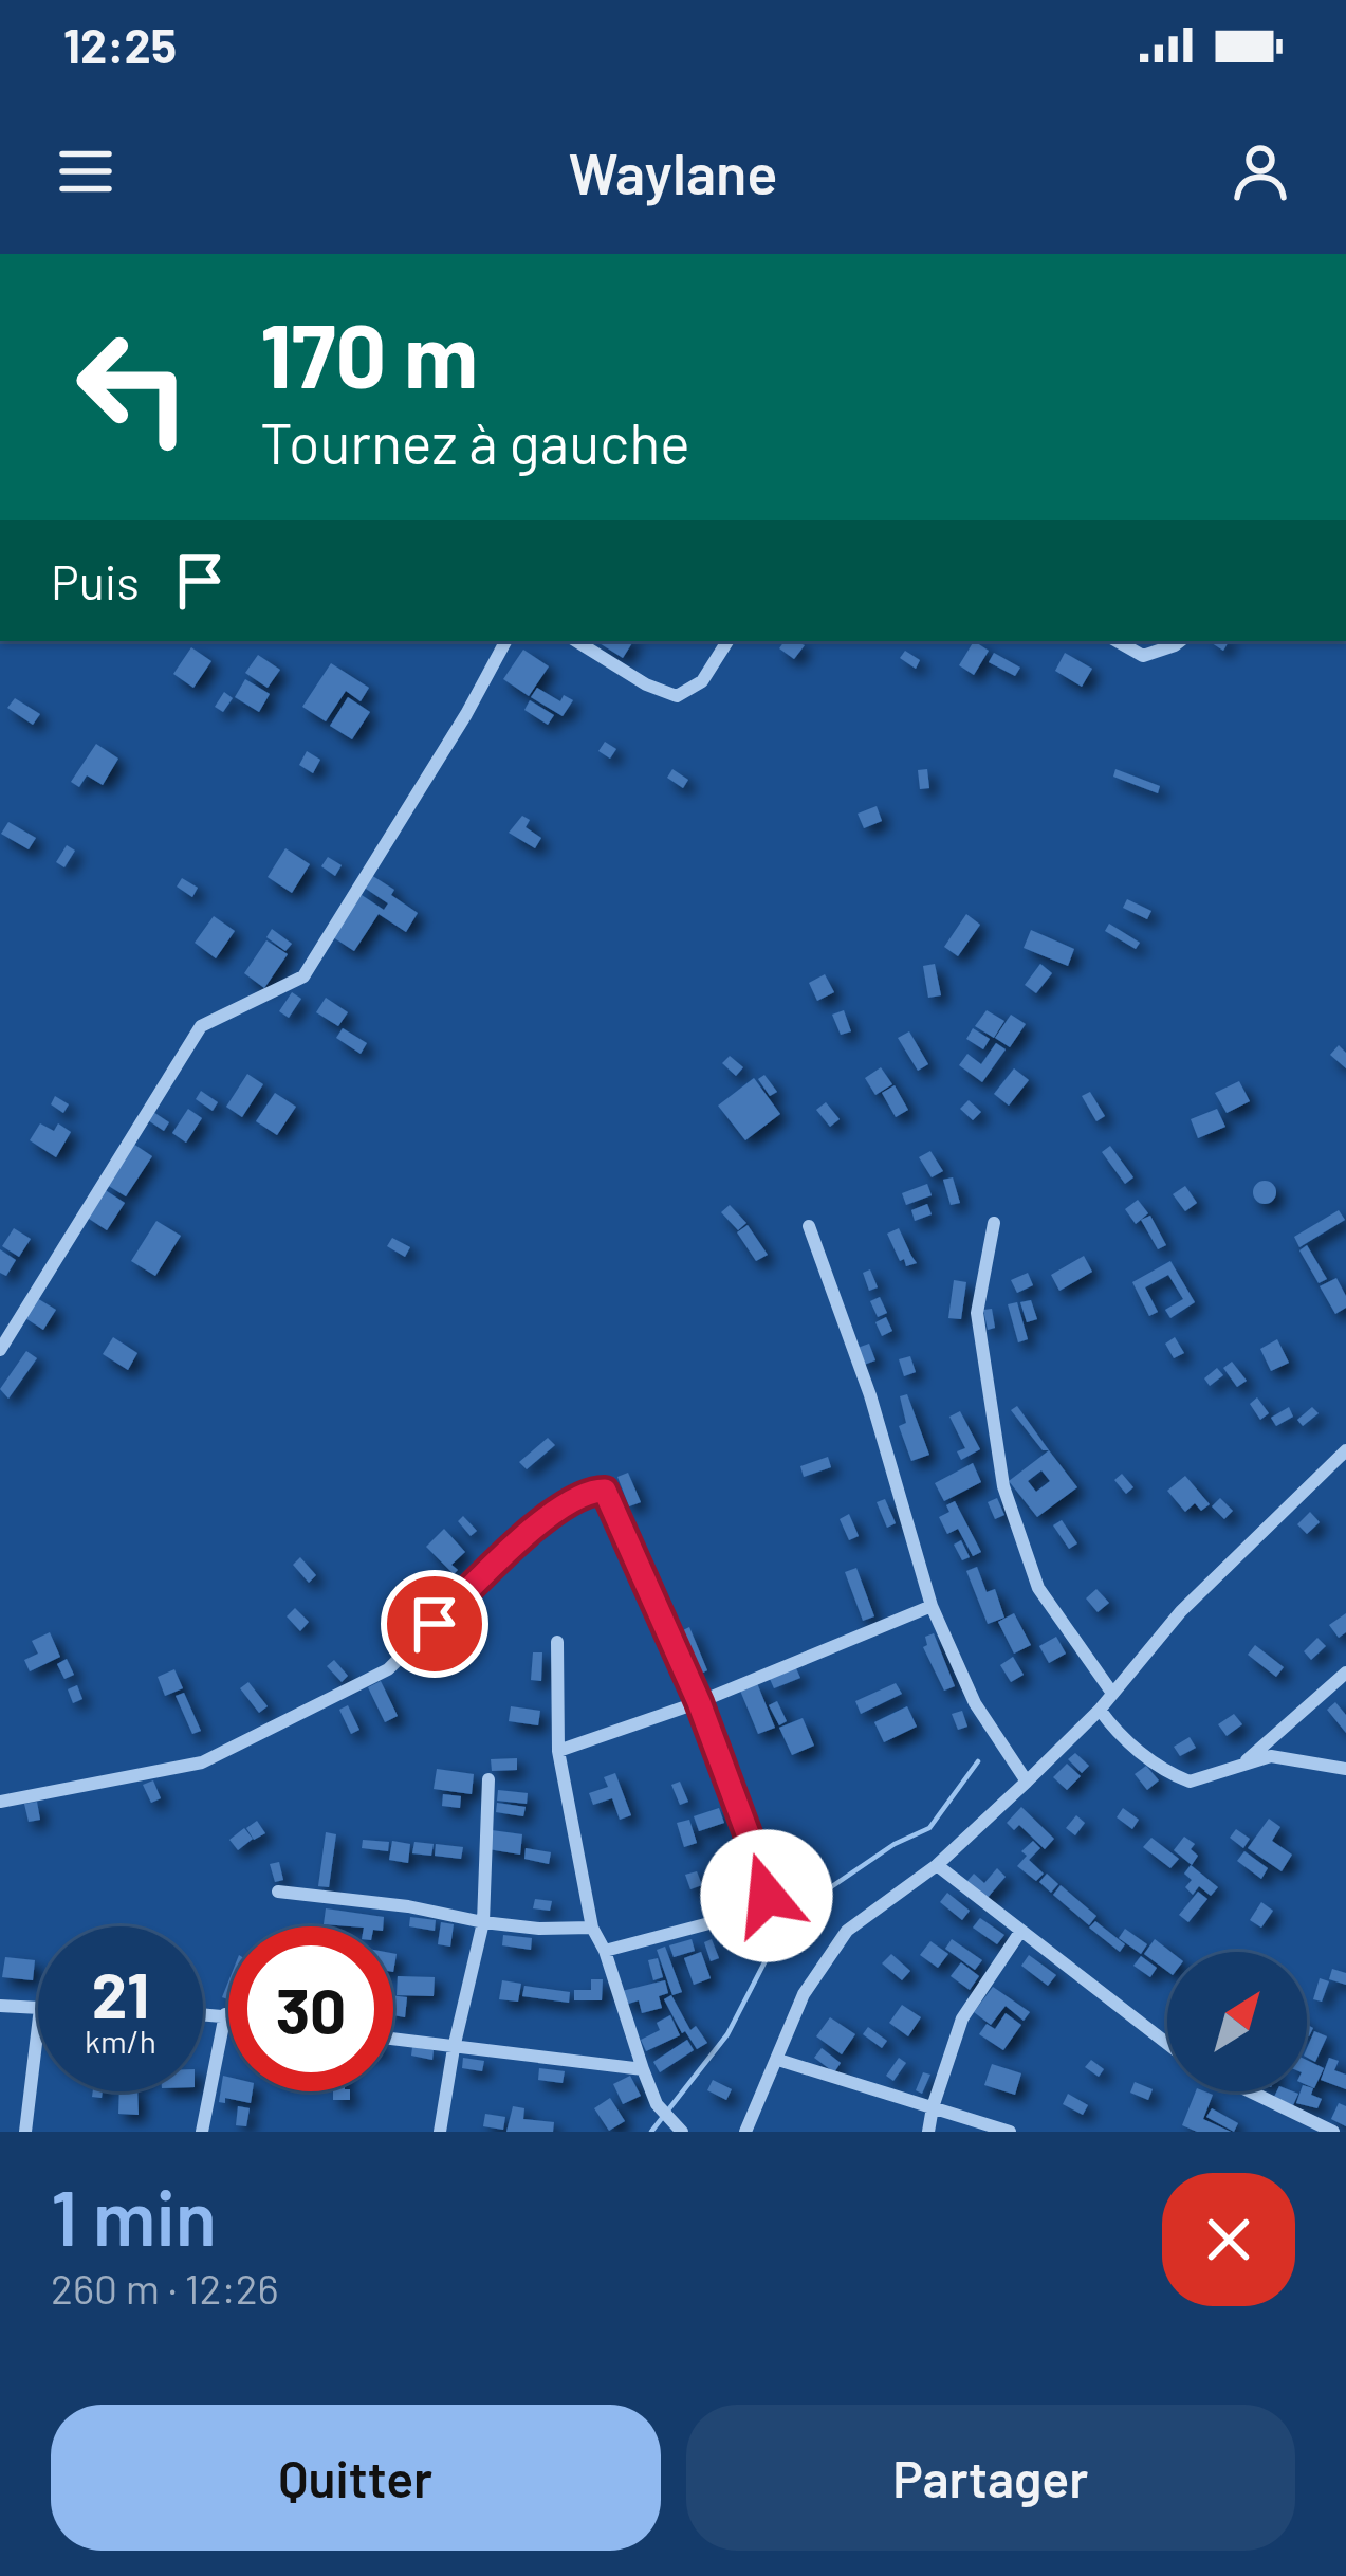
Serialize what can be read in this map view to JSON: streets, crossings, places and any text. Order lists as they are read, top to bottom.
{
  "north": "top right",
  "page": {
    "status": "12:25",
    "header": "Waylane",
    "turn": ["170 m", "Tournez à gauche"],
    "then": "Puis",
    "speed": "21 km/h",
    "limit": "30",
    "heading": ["1 min", "260 m · 12:26"],
    "buttons": ["Quitter", "Partager"]
  }
}
